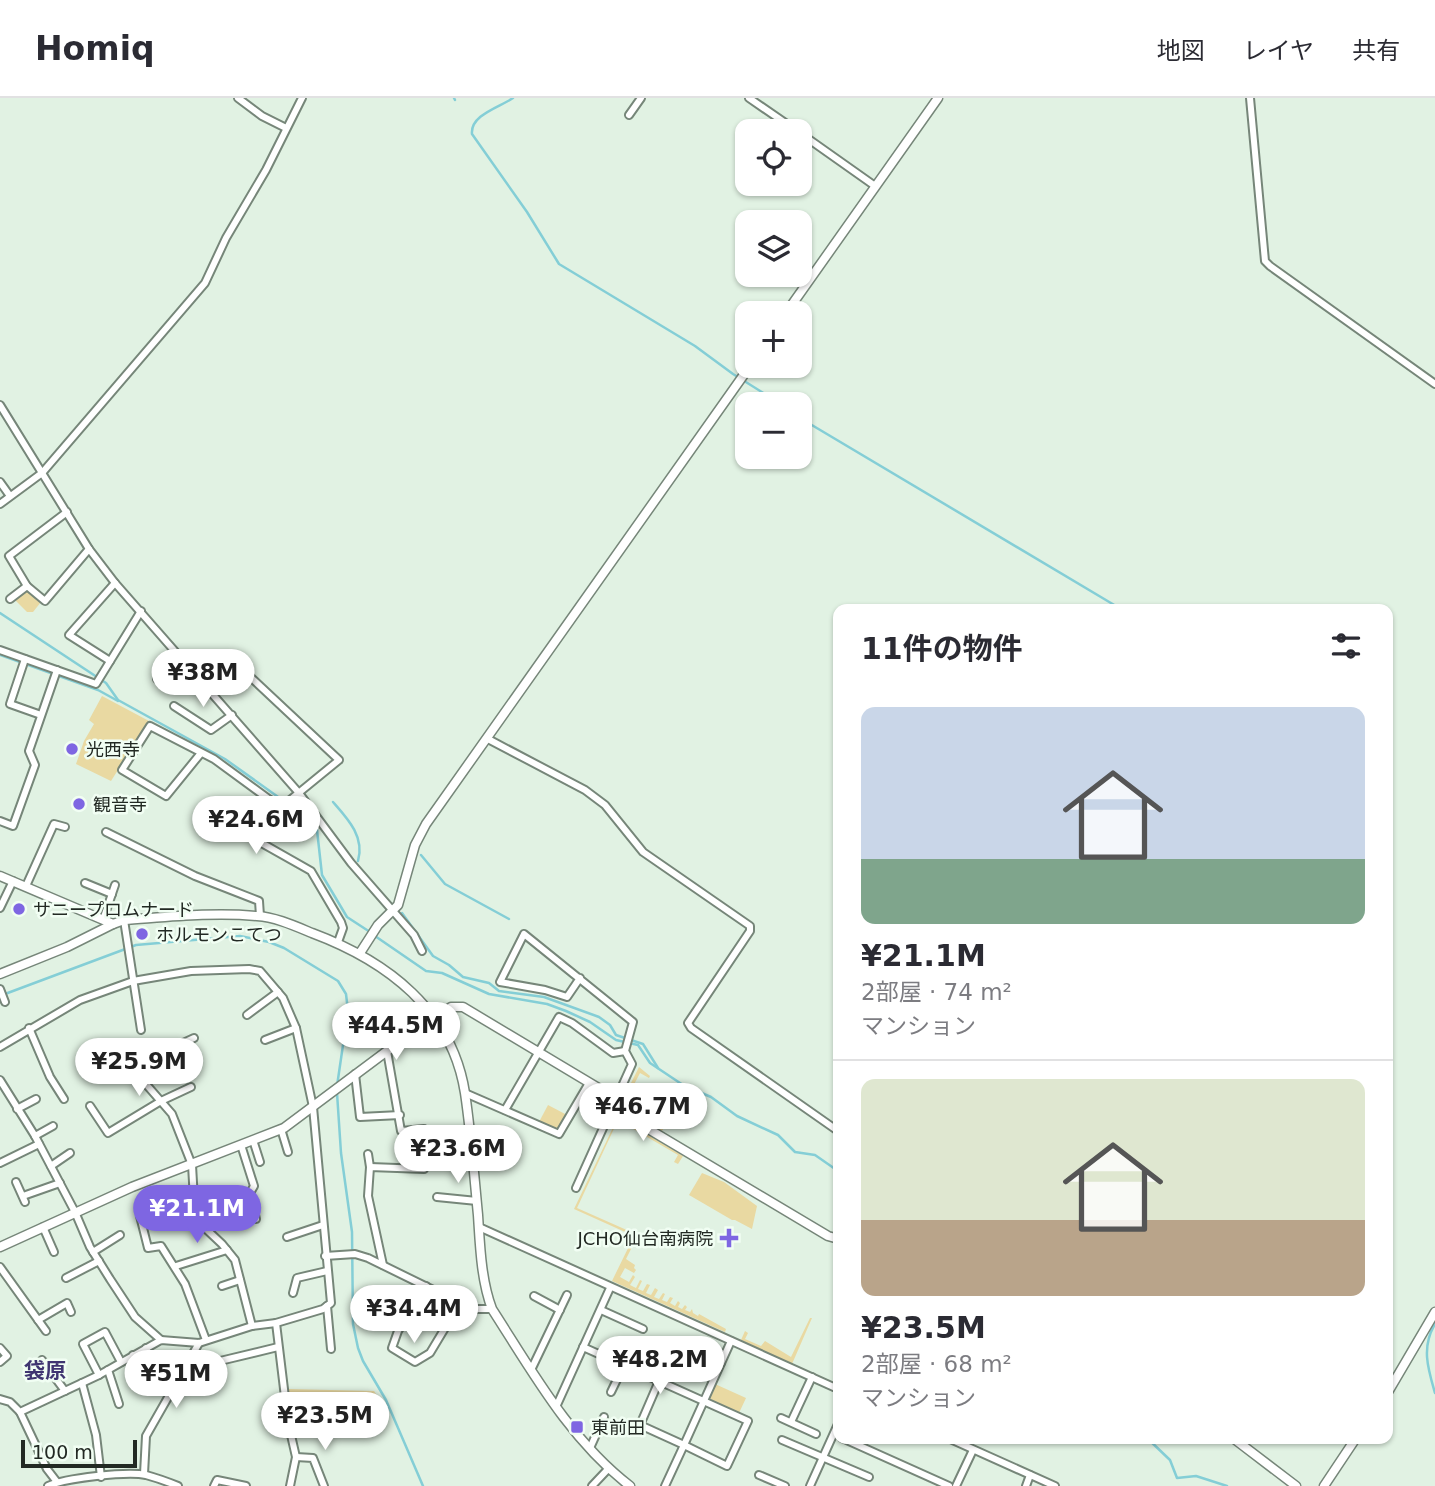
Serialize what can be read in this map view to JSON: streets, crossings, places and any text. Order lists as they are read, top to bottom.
{
  "districts": ["袋原"],
  "places": {
    "other": [
      "光西寺",
      "観音寺",
      "サニープロムナード",
      "ホルモンこてつ"
    ],
    "health": ["JCHO仙台南病院"],
    "transit": ["東前田"]
  },
  "scale_bar": "100 m",
  "page": {
    "header": "Homiq",
    "nav": ["地図", "レイヤ", "共有"],
    "map_buttons": ["+", "−"],
    "heading": "11件の物件",
    "price": [
      "¥38M",
      "¥24.6M",
      "¥44.5M",
      "¥25.9M",
      "¥46.7M",
      "¥23.6M",
      "¥21.1M",
      "¥34.4M",
      "¥48.2M",
      "¥51M",
      "¥23.5M"
    ],
    "list": [
      {
        "name": "¥21.1M",
        "note": "2部屋 · 74 m² · マンション"
      },
      {
        "name": "¥23.5M",
        "note": "2部屋 · 68 m² · マンション"
      }
    ],
    "scale": "100 m"
  }
}
